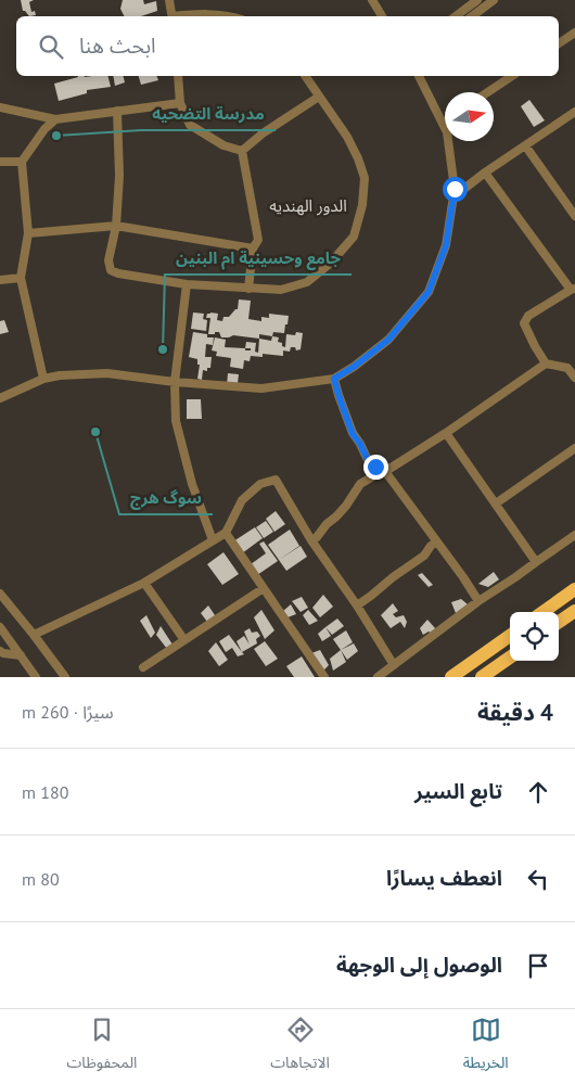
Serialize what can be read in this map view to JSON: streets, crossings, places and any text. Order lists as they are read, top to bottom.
{
  "districts": ["الدور الهنديه"],
  "places": ["مدرسة التضحيه", "جامع وحسينية ام البنين", "سوگ هرج"],
  "north": "right",
  "page": {
    "search": "ابحث هنا",
    "heading": ["4 دقيقة", "سيرًا · 260 m"],
    "list": [
      ["تابع السير", "180 m"],
      ["انعطف يسارًا", "80 m"],
      "الوصول إلى الوجهة"
    ],
    "nav": ["الخريطة", "الاتجاهات", "المحفوظات"]
  }
}
